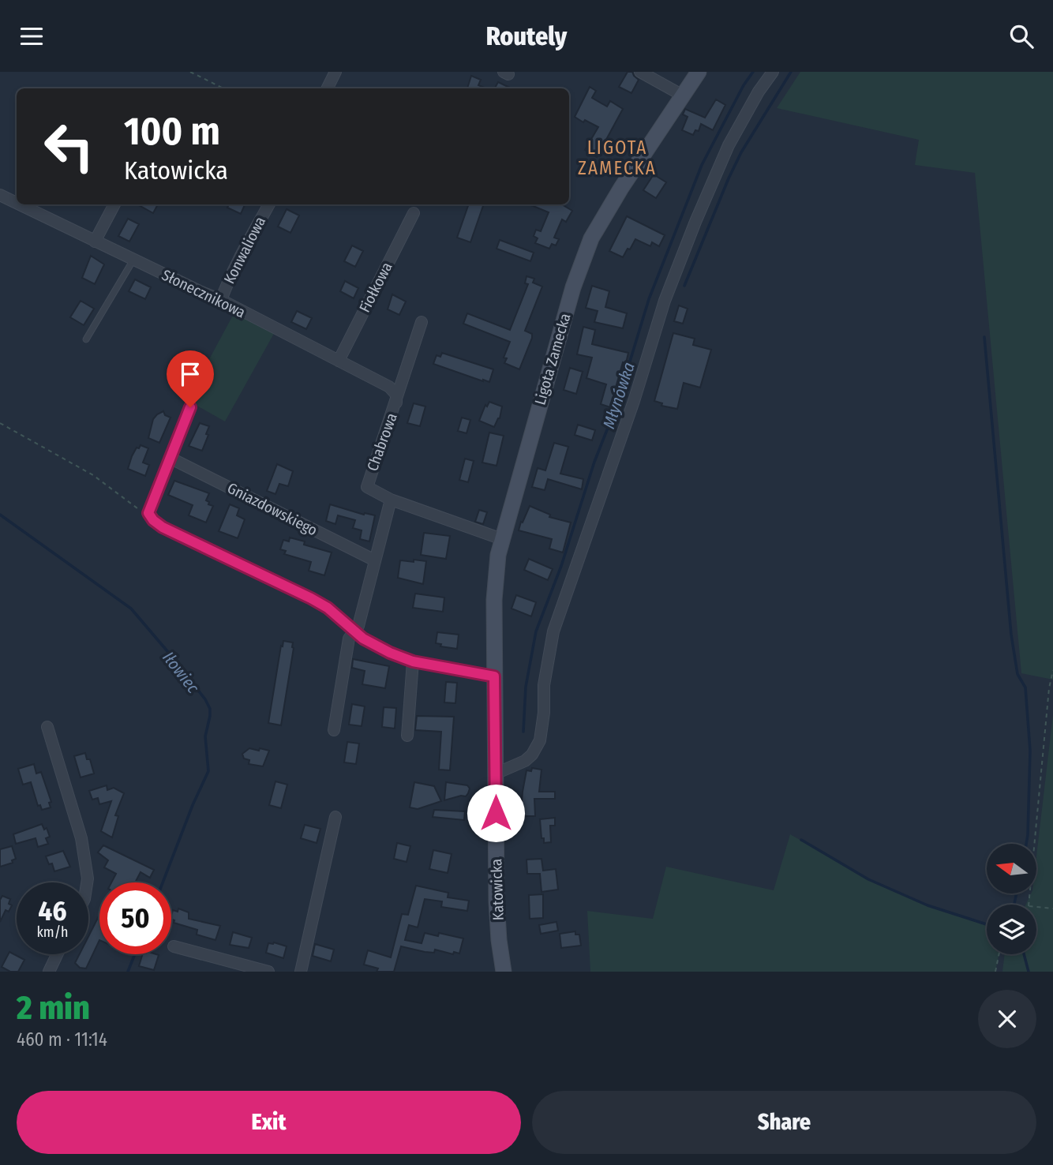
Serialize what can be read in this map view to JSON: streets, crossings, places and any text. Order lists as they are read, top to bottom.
{
  "streets": {
    "main road": ["Ligota Zamecka", "Katowicka"],
    "street": [
      "Konwaliowa",
      "Fiołkowa",
      "Słonecznikowa",
      "Chabrowa",
      "Gniazdowskiego"
    ]
  },
  "crossings": [
    ["Konwaliowa", "Słonecznikowa"],
    ["Fiołkowa", "Słonecznikowa"],
    ["Słonecznikowa", "Chabrowa"],
    ["Ligota Zamecka", "Chabrowa"],
    ["Ligota Zamecka", "Katowicka"]
  ],
  "districts": ["LIGOTA ZAMECKA"],
  "water": ["Młynówka", "Iłowiec"],
  "north": "left",
  "page": {
    "header": "Routely",
    "turn": ["100 m", "Katowicka"],
    "speed": "46 km/h",
    "limit": "50",
    "heading": ["2 min", "460 m · 11:14"],
    "buttons": ["Exit", "Share"]
  }
}
